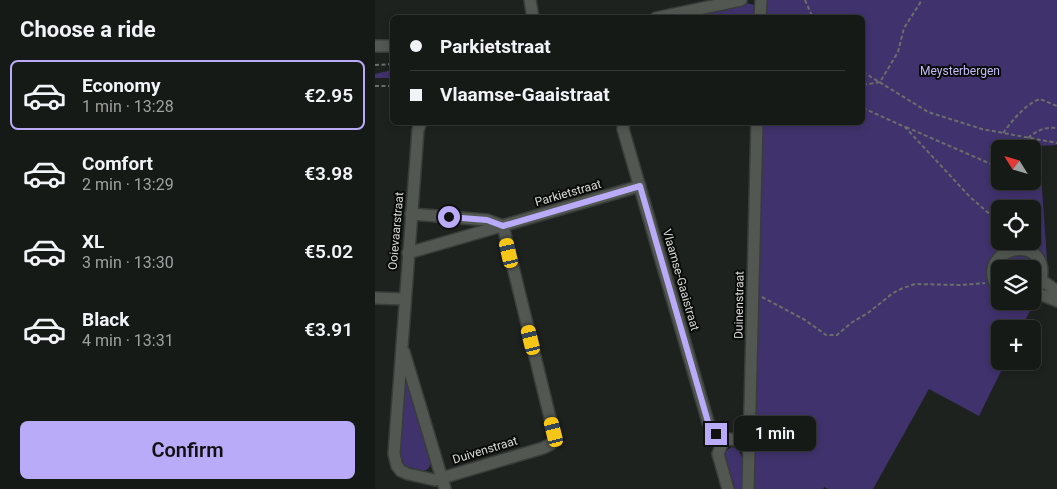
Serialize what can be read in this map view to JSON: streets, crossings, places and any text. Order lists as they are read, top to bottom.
{
  "streets": {
    "street": [
      "Parkietstraat",
      "Ooievaarstraat",
      "Vlaamse-Gaaistraat",
      "Duinenstraat",
      "Duivenstraat"
    ]
  },
  "crossings": [
    ["Parkietstraat", "Ooievaarstraat"],
    ["Parkietstraat", "Vlaamse-Gaaistraat"],
    ["Parkietstraat", "Duivenstraat"],
    ["Ooievaarstraat", "Duivenstraat"]
  ],
  "parks": ["Meysterbergen"],
  "north": "top left",
  "page": {
    "heading": "Choose a ride",
    "banner": ["Parkietstraat", "Vlaamse-Gaaistraat"],
    "list": [
      {
        "name": "Economy",
        "note": "1 min · 13:28",
        "value": "€2.95"
      },
      {
        "name": "Comfort",
        "note": "2 min · 13:29",
        "value": "€3.98"
      },
      {
        "name": "XL",
        "note": "3 min · 13:30",
        "value": "€5.02"
      },
      {
        "name": "Black",
        "note": "4 min · 13:31",
        "value": "€3.91"
      }
    ],
    "map_buttons": "+",
    "buttons": "Confirm",
    "bubble": "1 min"
  }
}
